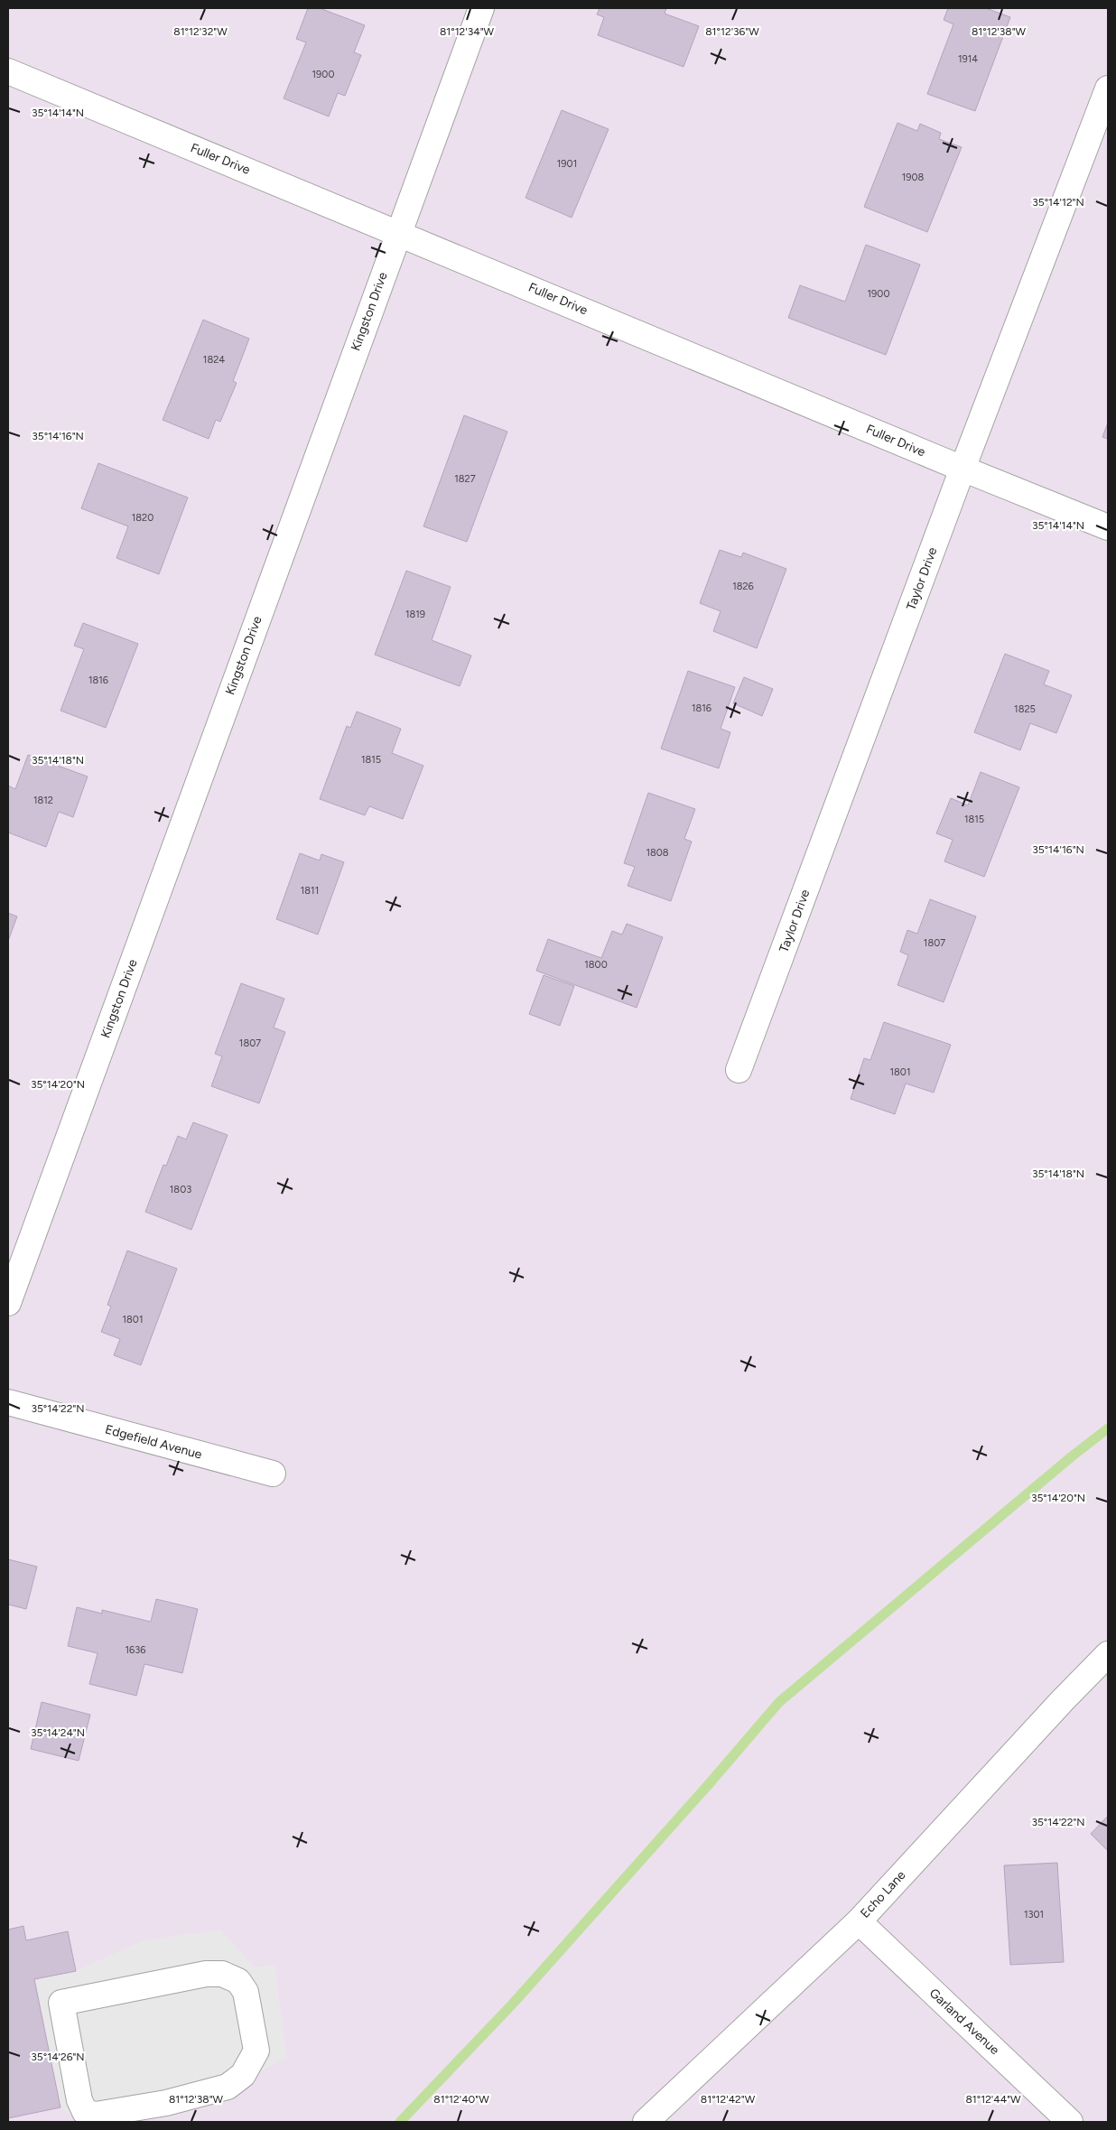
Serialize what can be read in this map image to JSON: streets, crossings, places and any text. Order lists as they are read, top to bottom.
{
  "streets": {
    "street": [
      "Fuller Drive",
      "Kingston Drive",
      "Taylor Drive",
      "Edgefield Avenue",
      "Echo Lane",
      "Garland Avenue"
    ]
  },
  "crossings": [
    ["Fuller Drive", "Kingston Drive"],
    ["Fuller Drive", "Taylor Drive"],
    ["Echo Lane", "Garland Avenue"]
  ],
  "house_numbers": [
    "1914",
    "1900",
    "1901",
    "1908",
    "1900",
    "1824",
    "1827",
    "1820",
    "1826",
    "1819",
    "1816",
    "1816",
    "1825",
    "1815",
    "1812",
    "1815",
    "1808",
    "1811",
    "1807",
    "1800",
    "1807",
    "1801",
    "1803",
    "1801",
    "1636",
    "1301"
  ],
  "coordinates": [
    "81°12'32\"W",
    "81°12'38\"W",
    "81°12'34\"W",
    "81°12'36\"W",
    "35°14'14\"N",
    "35°14'12\"N",
    "35°14'16\"N",
    "35°14'18\"N",
    "35°14'20\"N",
    "35°14'22\"N",
    "35°14'24\"N",
    "35°14'26\"N",
    "81°12'40\"W",
    "81°12'42\"W",
    "81°12'44\"W"
  ]
}
